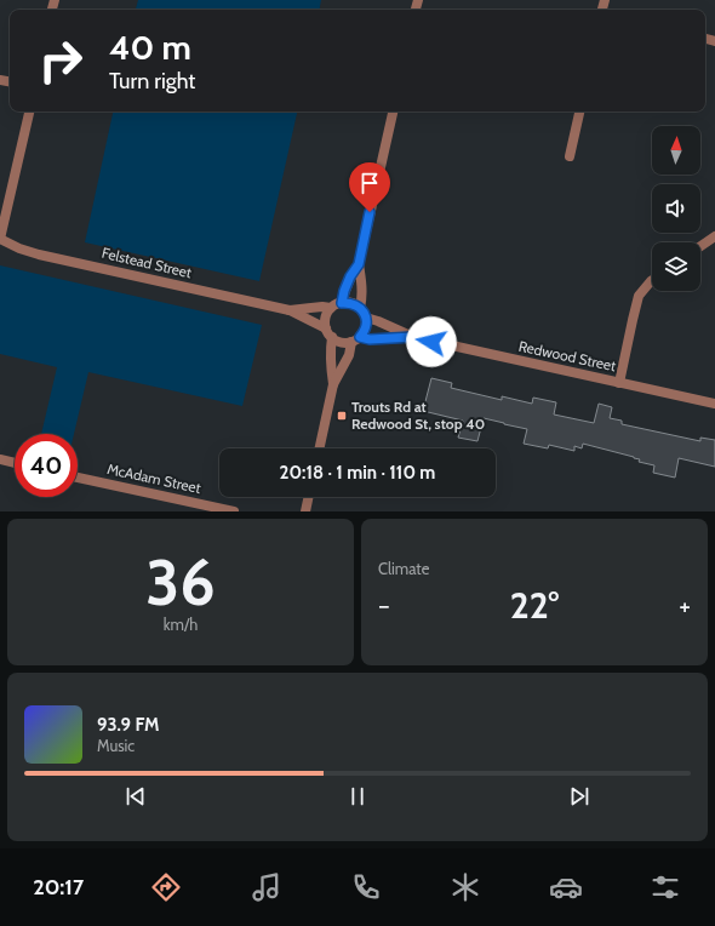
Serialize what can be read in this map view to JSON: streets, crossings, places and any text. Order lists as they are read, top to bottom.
{
  "streets": {
    "street": ["Felstead Street", "Redwood Street", "McAdam Street"]
  },
  "crossings": [
    ["Felstead Street", "Redwood Street"]
  ],
  "places": {
    "transit": ["Trouts Rd at Redwood St, stop 40"]
  },
  "north": "top",
  "page": {
    "turn": ["40 m", "Turn right"],
    "limit": "40",
    "trip": "20:18 · 1 min · 110 m",
    "tile": [
      ["36", "km/h"],
      "Climate"
    ],
    "heat": ["−", "22°", "+"],
    "song": ["93.9 FM", "Music"],
    "tabs": "20:17"
  }
}
